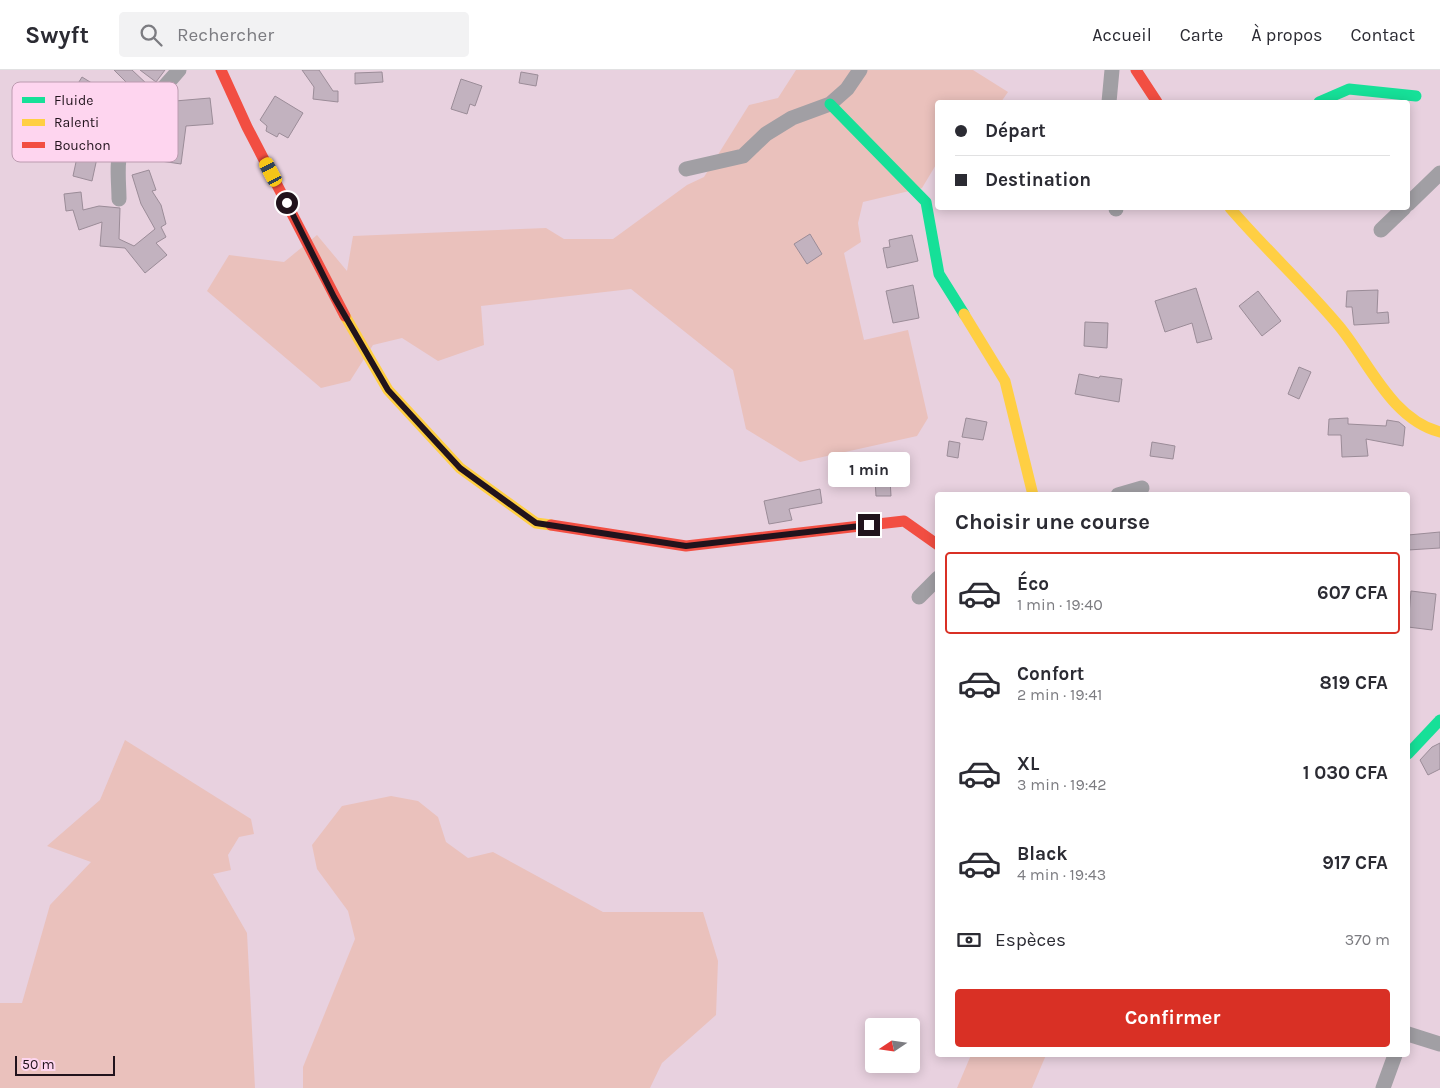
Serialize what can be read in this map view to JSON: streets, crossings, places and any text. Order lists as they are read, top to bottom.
{
  "legend": ["Fluide", "Ralenti", "Bouchon"],
  "scale_bar": "50 m",
  "north": "left",
  "page": {
    "header": "Swyft",
    "search": "Rechercher",
    "nav": [
      "Accueil",
      "Carte",
      "À propos",
      "Contact"
    ],
    "banner": ["Départ", "Destination"],
    "bubble": "1 min",
    "heading": "Choisir une course",
    "list": [
      {
        "name": "Éco",
        "note": "1 min · 19:40",
        "value": "607 CFA"
      },
      {
        "name": "Confort",
        "note": "2 min · 19:41",
        "value": "819 CFA"
      },
      {
        "name": "XL",
        "note": "3 min · 19:42",
        "value": "1 030 CFA"
      },
      {
        "name": "Black",
        "note": "4 min · 19:43",
        "value": "917 CFA"
      }
    ],
    "pay": ["Espèces", "370 m"],
    "buttons": "Confirmer",
    "scale": "50 m"
  }
}
